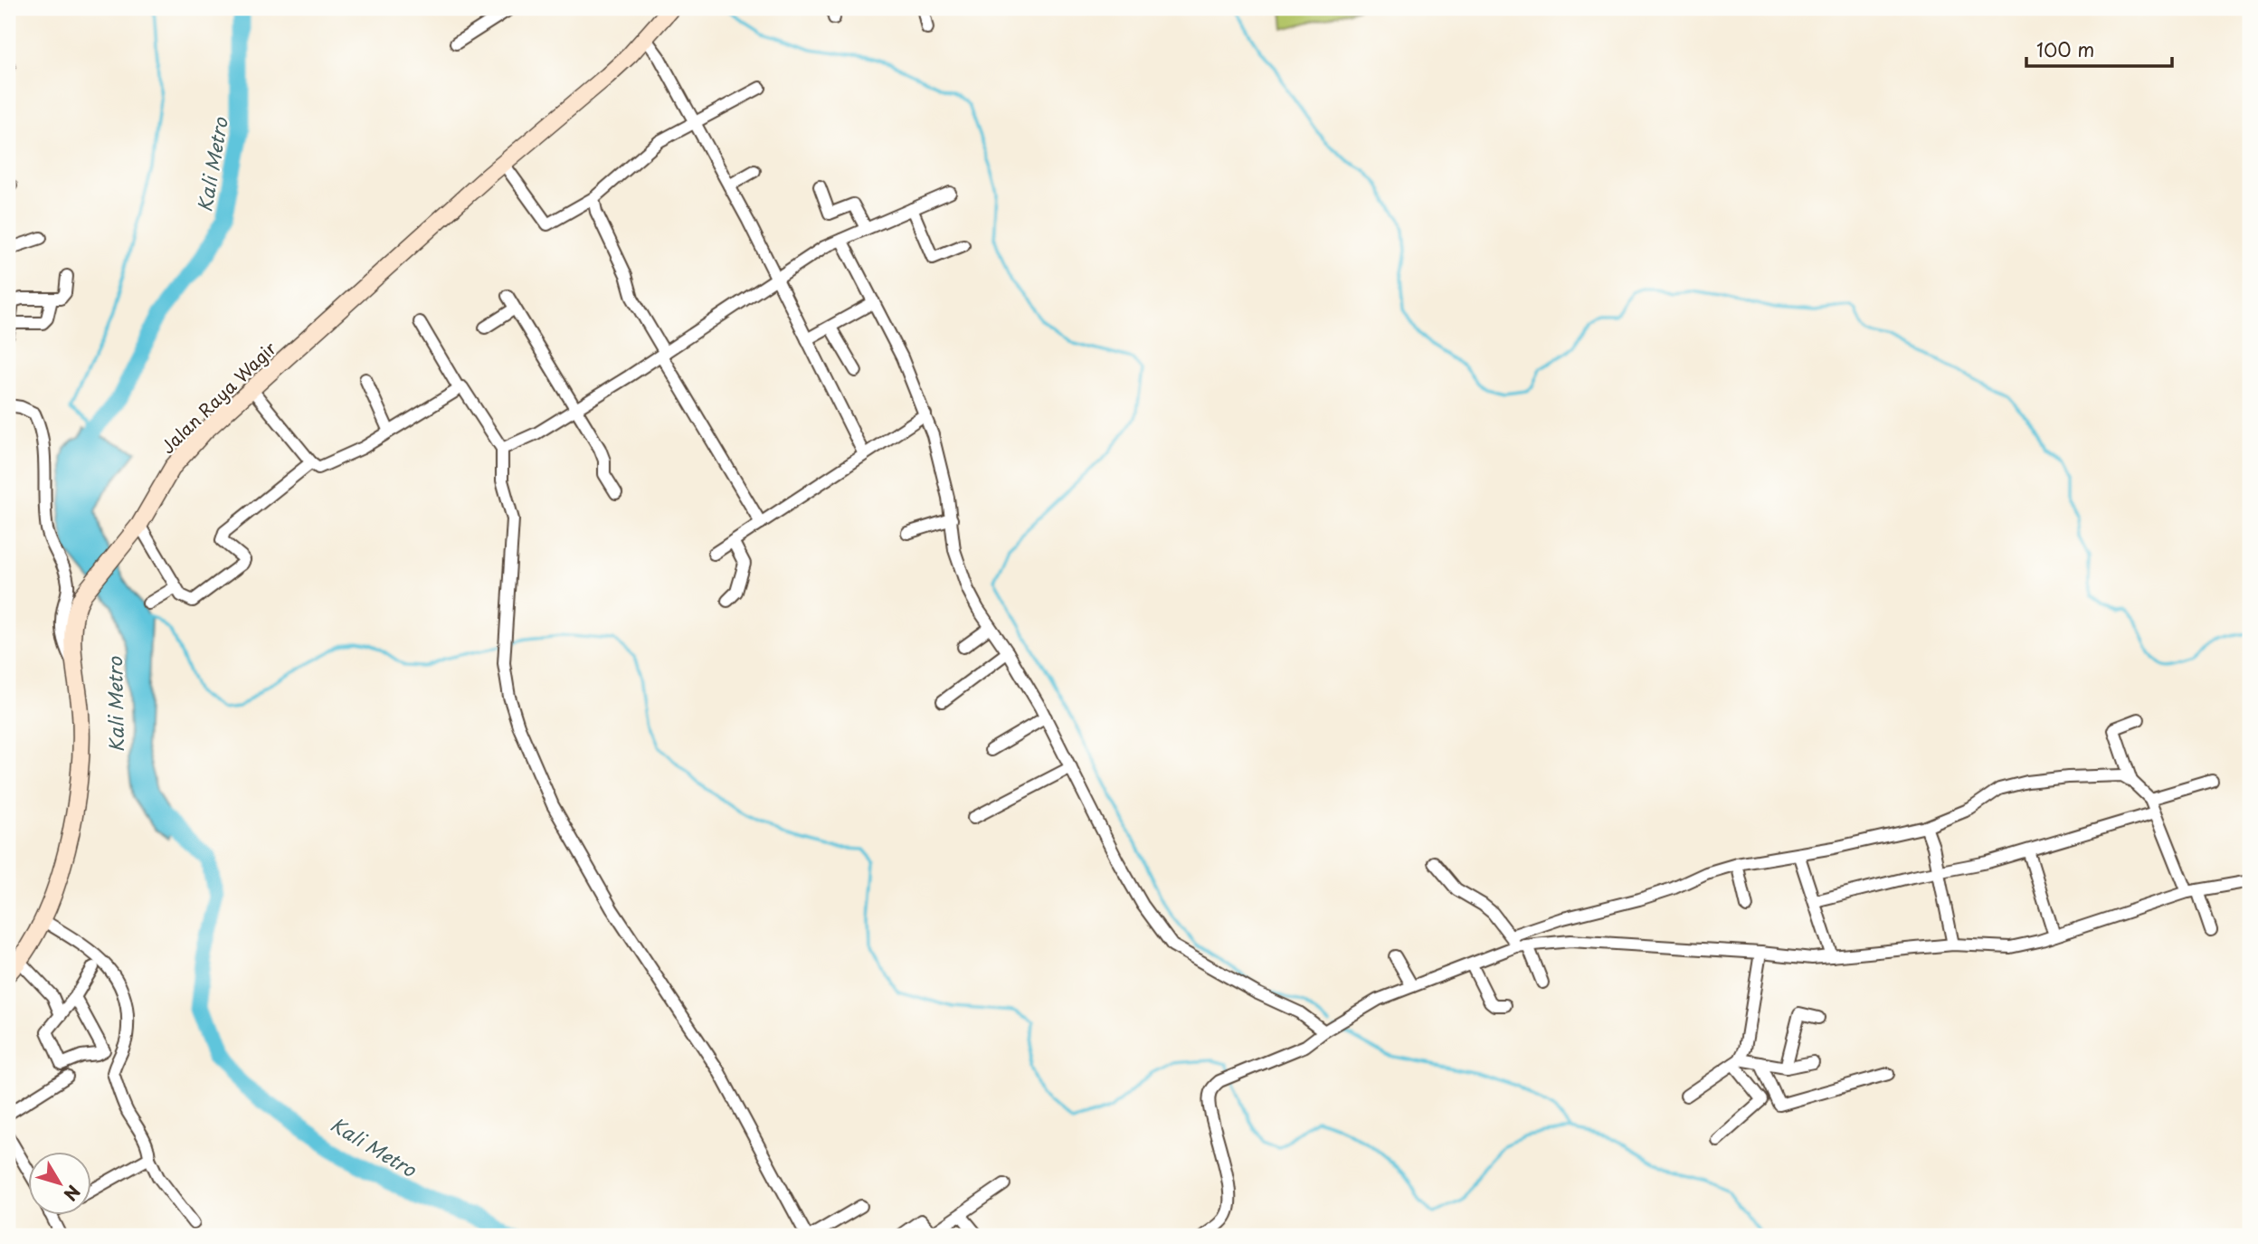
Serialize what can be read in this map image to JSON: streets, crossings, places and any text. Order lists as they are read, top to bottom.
{
  "streets": {
    "main road": ["Jalan Raya Wagir"]
  },
  "water": ["Kali Metro"],
  "scale_bar": "100 m",
  "north": "bottom right"
}
